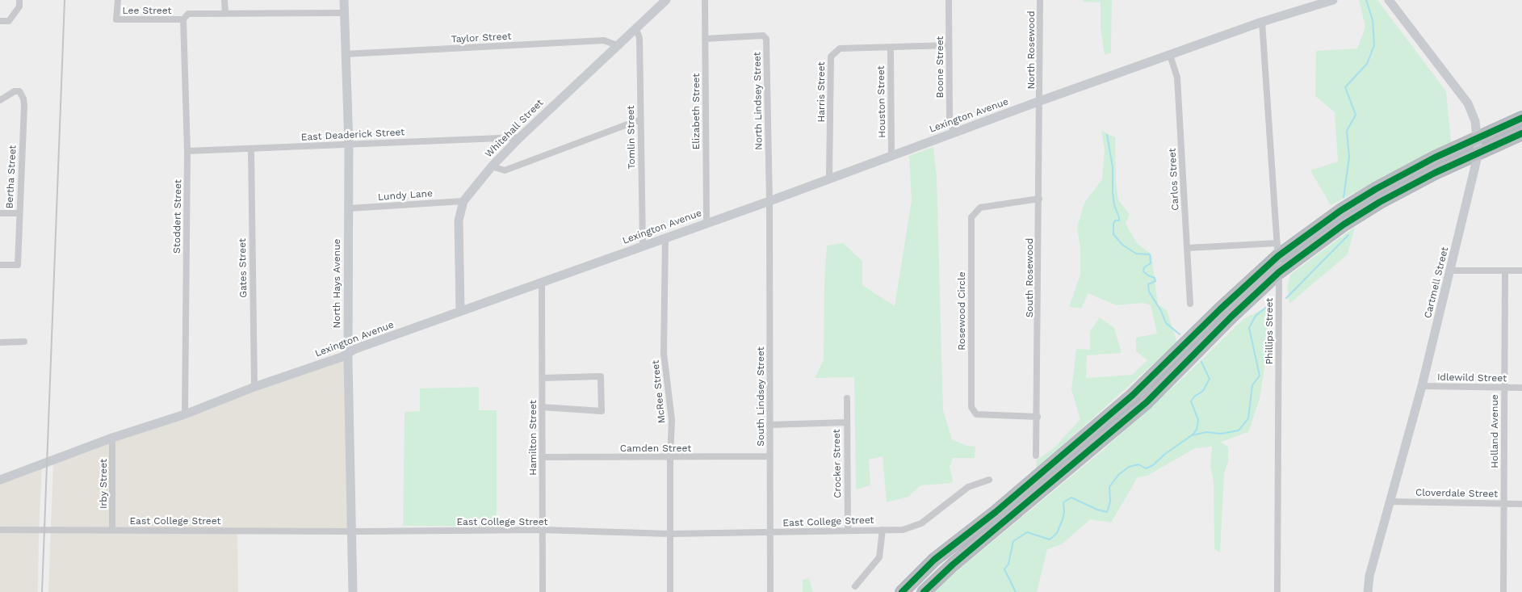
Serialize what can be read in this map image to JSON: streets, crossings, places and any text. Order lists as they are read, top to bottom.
{
  "streets": {
    "street": [
      "Lee Street",
      "Taylor Street",
      "North Rosewood",
      "Boone Street",
      "Harris Street",
      "North Lindsey Street",
      "Houston Street",
      "Elizabeth Street",
      "Lexington Avenue",
      "Whitehall Street",
      "East Deaderick Street",
      "Tomlin Street",
      "Bertha Street",
      "Carlos Street",
      "Lundy Lane",
      "Stoddert Street",
      "Gates Street",
      "South Rosewood",
      "Cartmell Street",
      "North Hays Avenue",
      "Rosewood Circle",
      "Phillips Street",
      "Idlewild Street",
      "McRee Street",
      "South Lindsey Street",
      "Holland Avenue",
      "Hamilton Street",
      "Camden Street",
      "Crocker Street",
      "Irby Street",
      "Cloverdale Street",
      "East College Street"
    ]
  },
  "crossings": [
    ["Lee Street", "Stoddert Street"],
    ["Lee Street", "North Hays Avenue"],
    ["Taylor Street", "Whitehall Street"],
    ["Taylor Street", "North Hays Avenue"],
    ["North Rosewood", "Lexington Avenue"],
    ["North Rosewood", "South Rosewood"],
    ["Boone Street", "Harris Street"],
    ["Boone Street", "Lexington Avenue"],
    ["Harris Street", "Houston Street"],
    ["Harris Street", "Lexington Avenue"],
    ["North Lindsey Street", "Elizabeth Street"],
    ["North Lindsey Street", "Lexington Avenue"],
    ["North Lindsey Street", "South Lindsey Street"],
    ["Houston Street", "Lexington Avenue"],
    ["Elizabeth Street", "Lexington Avenue"],
    ["Lexington Avenue", "Whitehall Street"],
    ["Lexington Avenue", "Tomlin Street"],
    ["Lexington Avenue", "Carlos Street"],
    ["Lexington Avenue", "Stoddert Street"],
    ["Lexington Avenue", "Gates Street"],
    ["Lexington Avenue", "South Rosewood"],
    ["Lexington Avenue", "North Hays Avenue"],
    ["Lexington Avenue", "Phillips Street"],
    ["Lexington Avenue", "McRee Street"],
    ["Lexington Avenue", "South Lindsey Street"],
    ["Lexington Avenue", "Hamilton Street"],
    ["Lexington Avenue", "Irby Street"],
    ["Whitehall Street", "East Deaderick Street"],
    ["Whitehall Street", "Tomlin Street"],
    ["Whitehall Street", "Lundy Lane"],
    ["East Deaderick Street", "Stoddert Street"],
    ["East Deaderick Street", "Gates Street"],
    ["East Deaderick Street", "North Hays Avenue"],
    ["Lundy Lane", "North Hays Avenue"],
    ["South Rosewood", "Rosewood Circle"],
    ["Cartmell Street", "Idlewild Street"],
    ["Cartmell Street", "Cloverdale Street"],
    ["North Hays Avenue", "East College Street"],
    ["Idlewild Street", "Holland Avenue"],
    ["McRee Street", "Camden Street"],
    ["McRee Street", "East College Street"],
    ["South Lindsey Street", "Camden Street"],
    ["South Lindsey Street", "East College Street"],
    ["Holland Avenue", "Cloverdale Street"],
    ["Hamilton Street", "Camden Street"],
    ["Hamilton Street", "East College Street"],
    ["Crocker Street", "East College Street"],
    ["Irby Street", "East College Street"]
  ]
}
